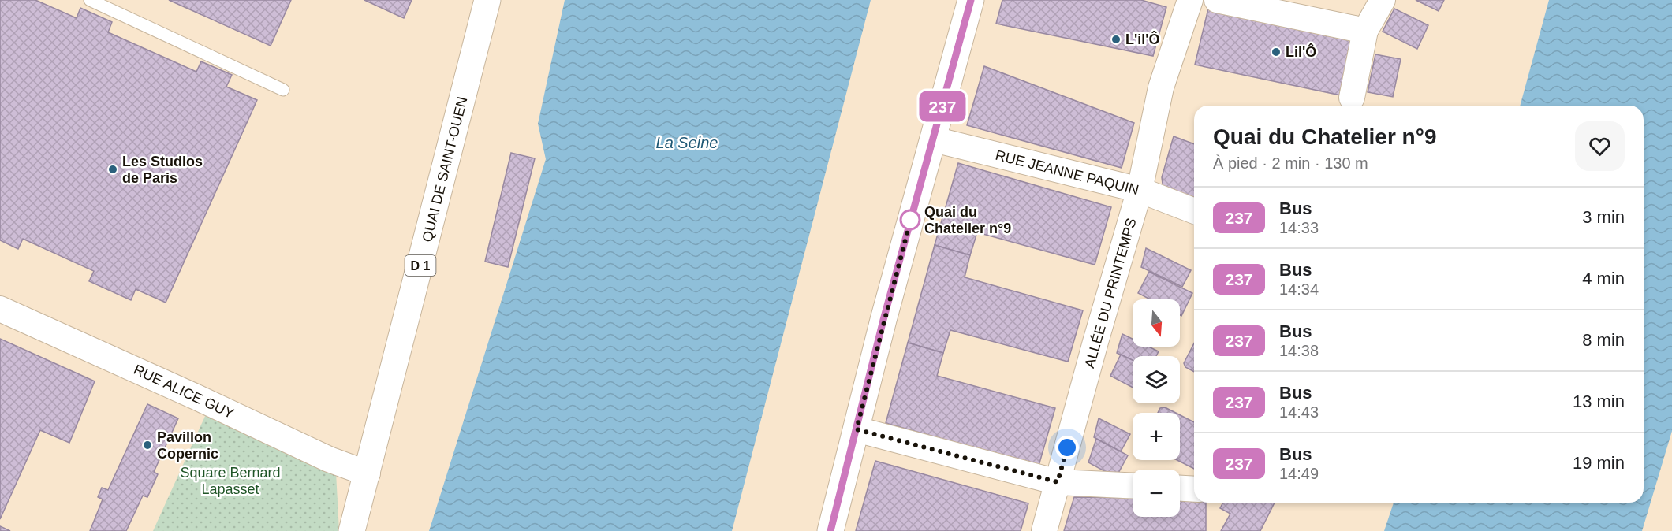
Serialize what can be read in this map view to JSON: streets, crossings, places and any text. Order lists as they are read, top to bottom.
{
  "streets": {
    "street": [
      "QUAI DE SAINT-OUEN",
      "RUE JEANNE PAQUIN",
      "D 1",
      "ALLÉE DU PRINTEMPS",
      "RUE ALICE GUY"
    ]
  },
  "crossings": [
    ["QUAI DE SAINT-OUEN", "RUE ALICE GUY"],
    ["RUE JEANNE PAQUIN", "ALLÉE DU PRINTEMPS"]
  ],
  "water": ["La Seine"],
  "parks": ["Square Bernard Lapasset"],
  "places": [
    "L'il'Ô",
    "Lil'Ô",
    "Les Studios de Paris",
    "Quai du Chatelier n°9",
    "Pavillon Copernic"
  ],
  "lines": ["bus line 237"],
  "north": "bottom",
  "page": {
    "on_map": "237",
    "heading": ["Quai du Chatelier n°9", "À pied · 2 min · 130 m"],
    "list": [
      {
        "mark": "237",
        "name": "Bus",
        "note": "14:33",
        "value": "3 min"
      },
      {
        "mark": "237",
        "name": "Bus",
        "note": "14:34",
        "value": "4 min"
      },
      {
        "mark": "237",
        "name": "Bus",
        "note": "14:38",
        "value": "8 min"
      },
      {
        "mark": "237",
        "name": "Bus",
        "note": "14:43",
        "value": "13 min"
      },
      {
        "mark": "237",
        "name": "Bus",
        "note": "14:49",
        "value": "19 min"
      }
    ],
    "map_buttons": ["+", "−"]
  }
}
